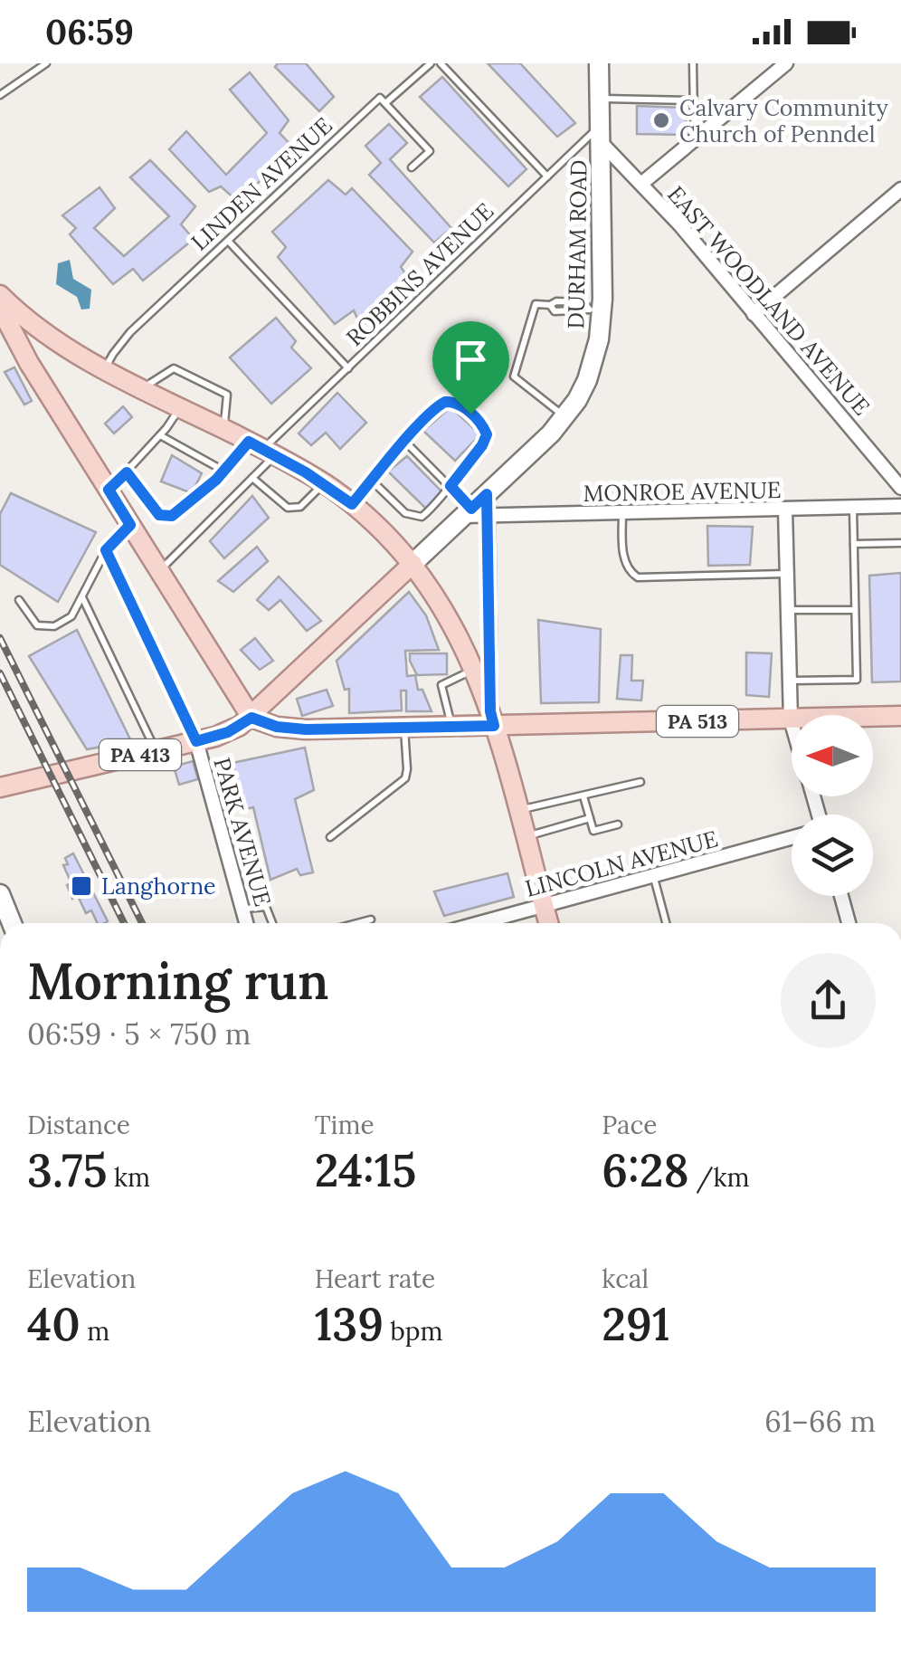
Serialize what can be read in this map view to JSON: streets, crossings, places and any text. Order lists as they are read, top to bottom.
{
  "streets": {
    "main road": ["DURHAM ROAD", "PA 513", "PA 413"],
    "street": [
      "EAST WOODLAND AVENUE",
      "MONROE AVENUE",
      "PARK AVENUE",
      "LINCOLN AVENUE"
    ],
    "lane": ["LINDEN AVENUE", "ROBBINS AVENUE"]
  },
  "crossings": [
    ["DURHAM ROAD", "ROBBINS AVENUE"],
    ["DURHAM ROAD", "EAST WOODLAND AVENUE"],
    ["DURHAM ROAD", "MONROE AVENUE"],
    ["DURHAM ROAD", "PA 513"],
    ["DURHAM ROAD", "PA 413"],
    ["ROBBINS AVENUE", "EAST WOODLAND AVENUE"],
    ["PA 513", "PA 413"],
    ["PA 413", "PARK AVENUE"]
  ],
  "places": {
    "other": ["Calvary Community Church of Penndel"],
    "transit": ["Langhorne"]
  },
  "north": "left",
  "page": {
    "status": "06:59",
    "heading": ["Morning run", "06:59 · 5 × 750 m"],
    "stats": [
      ["Distance", "3.75 km"],
      ["Time", "24:15"],
      ["Pace", "6:28 /km"],
      ["Elevation", "40 m"],
      ["Heart rate", "139 bpm"],
      ["kcal", "291"]
    ],
    "chart": ["Elevation", "61–66 m"]
  }
}
